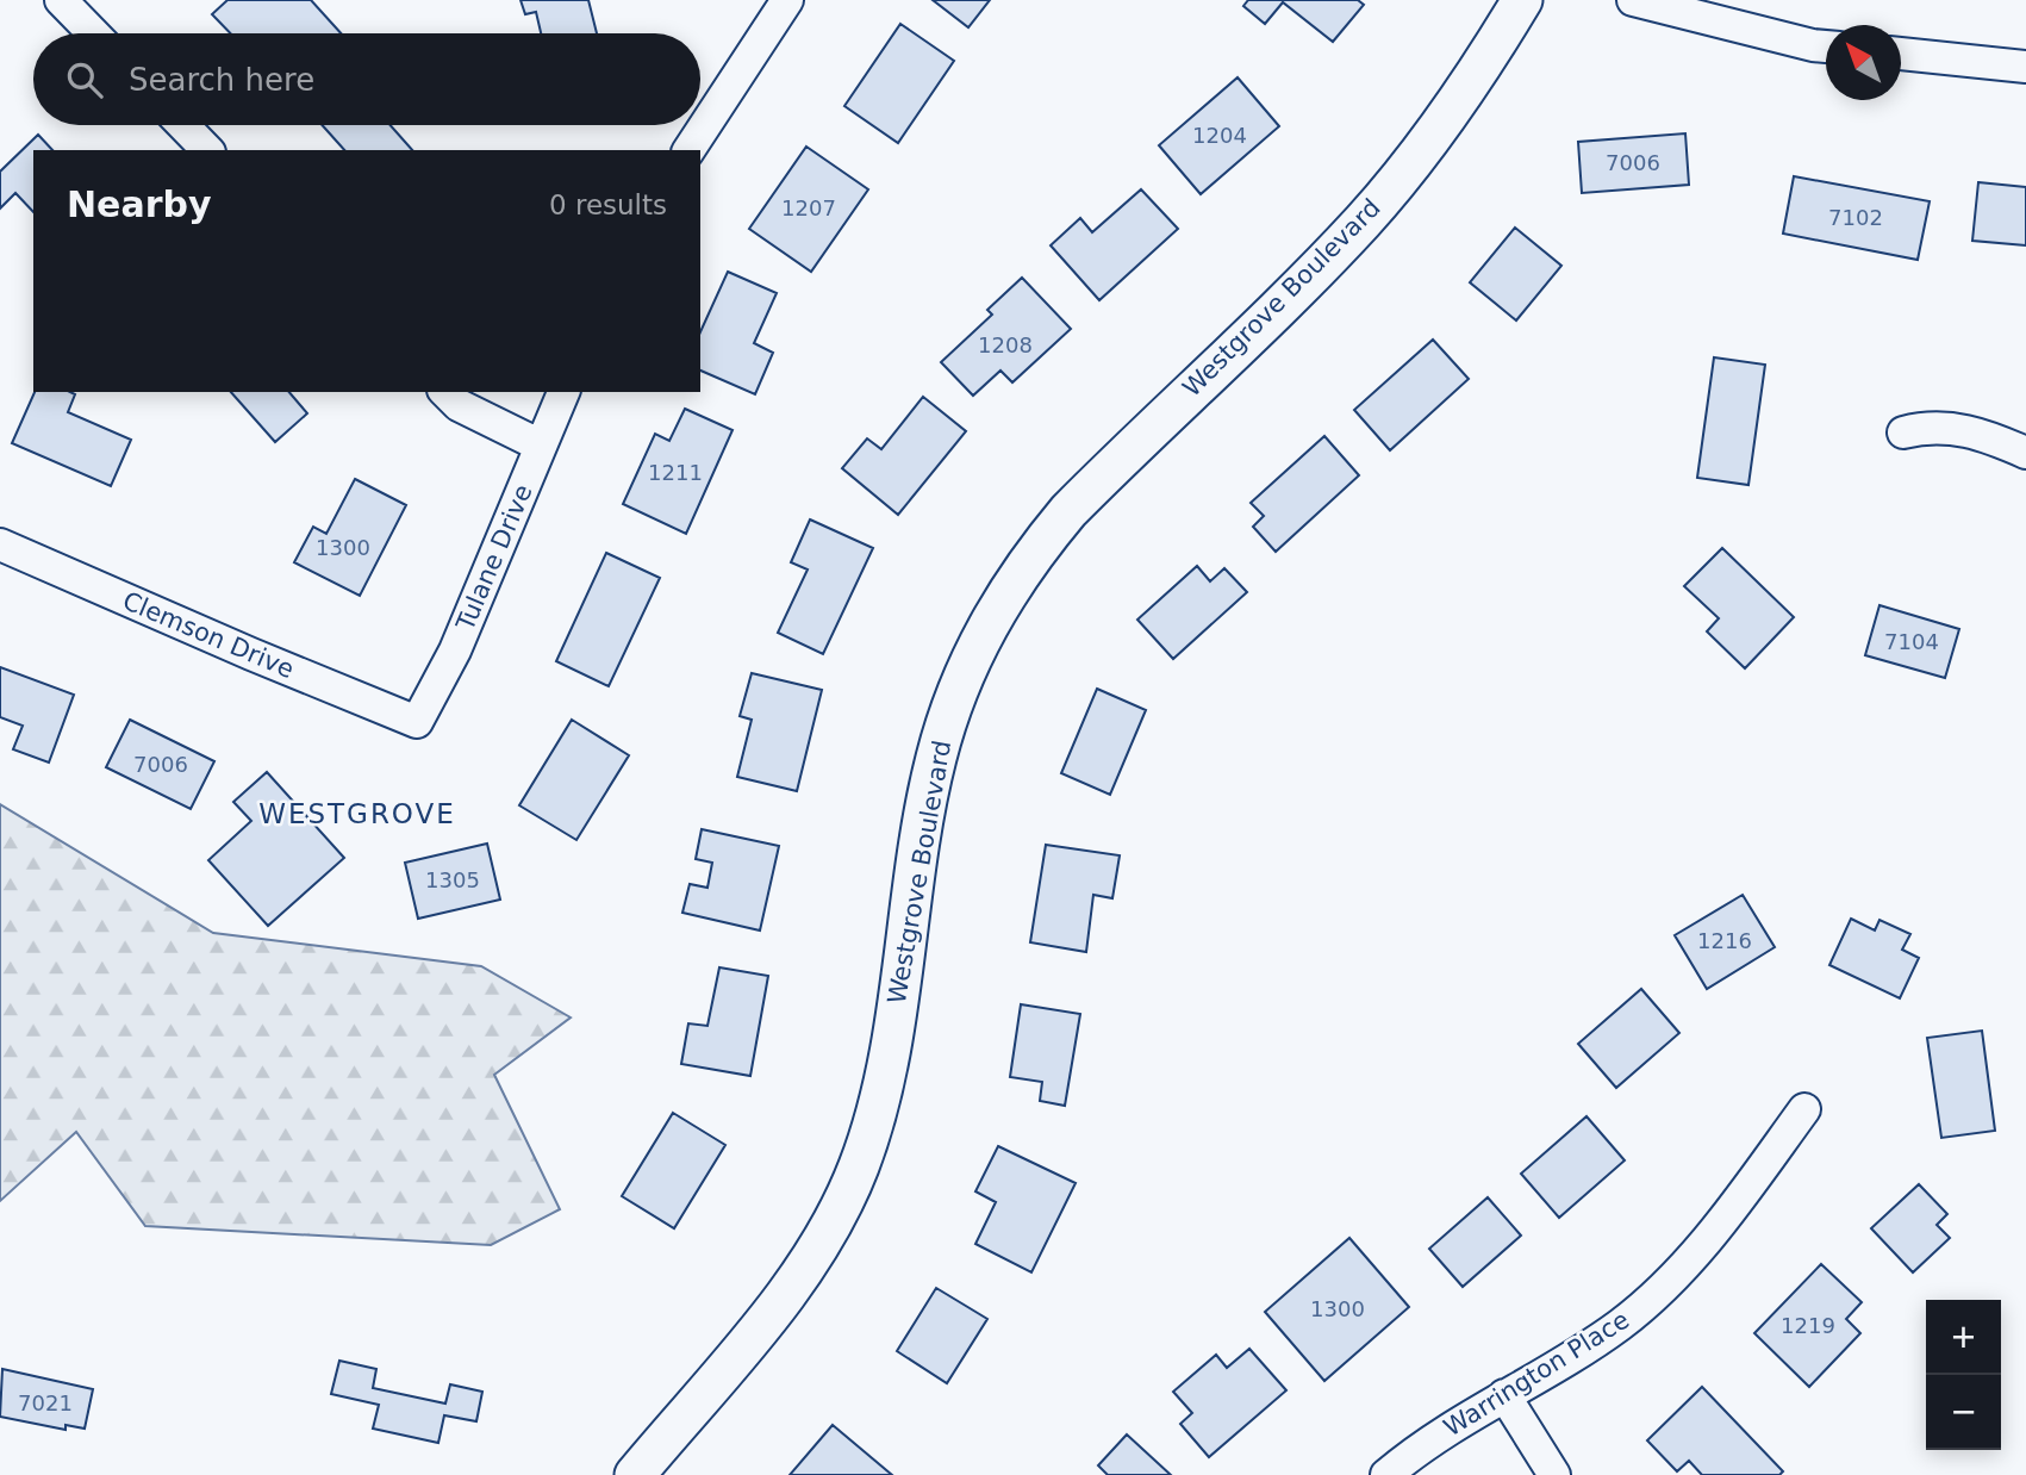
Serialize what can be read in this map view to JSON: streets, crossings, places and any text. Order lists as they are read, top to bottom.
{
  "streets": {
    "street": [
      "Westgrove Boulevard",
      "Tulane Drive",
      "Clemson Drive",
      "Warrington Place"
    ]
  },
  "crossings": [
    ["Tulane Drive", "Clemson Drive"]
  ],
  "districts": ["WESTGROVE"],
  "house_numbers": [
    "1204",
    "7006",
    "1207",
    "7102",
    "1208",
    "1211",
    "1300",
    "7104",
    "7006",
    "1305",
    "1216",
    "1300",
    "1219",
    "7021"
  ],
  "north": "top left",
  "page": {
    "search": "Search here",
    "heading": ["Nearby", "0 results"],
    "map_buttons": ["+", "−"]
  }
}
